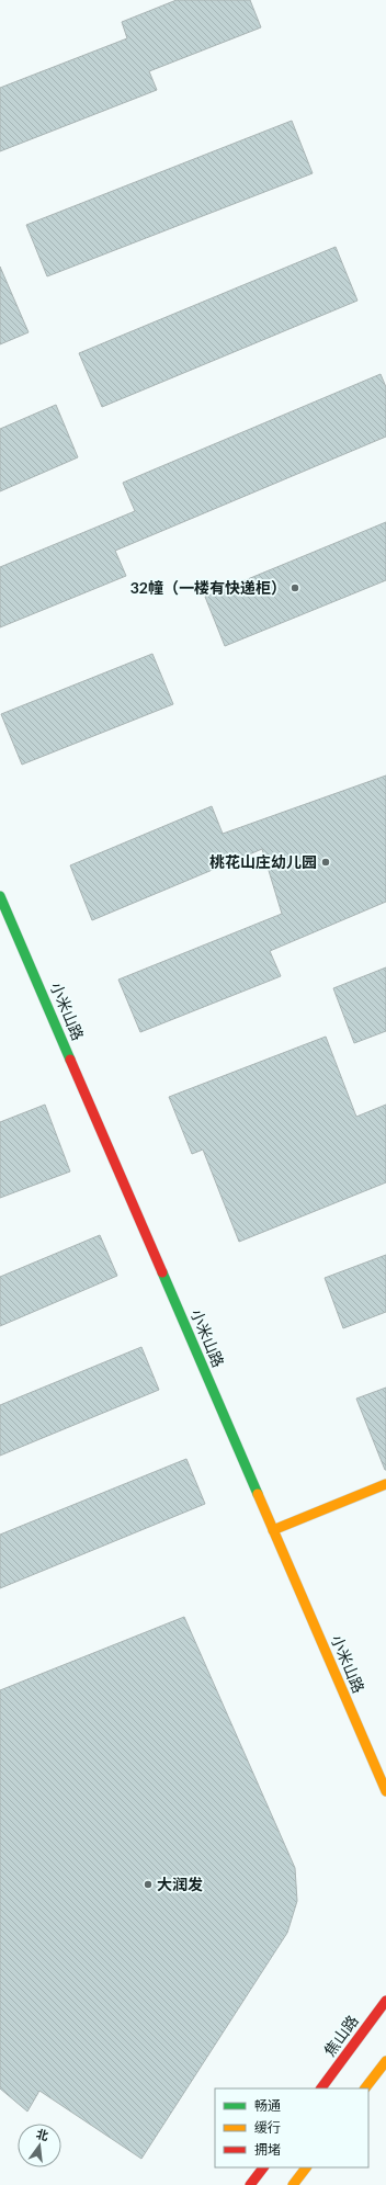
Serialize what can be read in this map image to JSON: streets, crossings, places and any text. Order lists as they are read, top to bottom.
{
  "streets": {
    "street": ["小米山路", "焦山路"]
  },
  "places": ["32幢（一楼有快递柜）", "桃花山庄幼儿园", "大润发"],
  "legend": ["畅通", "缓行", "拥堵"],
  "north": "top"
}
